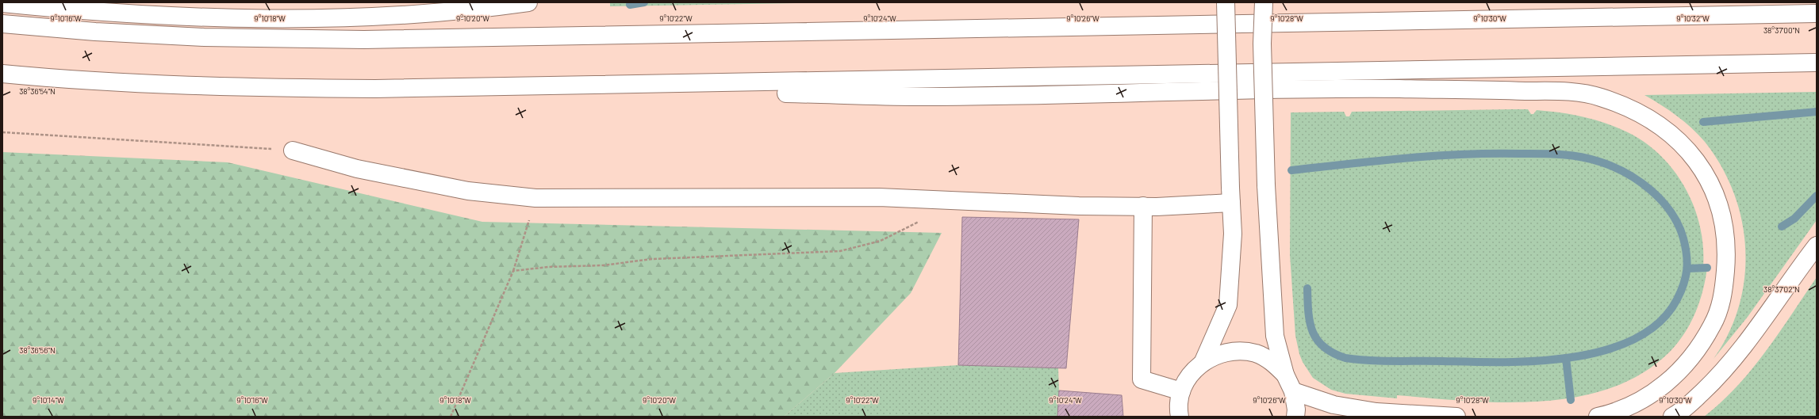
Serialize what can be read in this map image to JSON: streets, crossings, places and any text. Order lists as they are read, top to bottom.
{
  "coordinates": [
    "9°10'16\"W",
    "9°10'18\"W",
    "9°10'20\"W",
    "9°10'22\"W",
    "9°10'24\"W",
    "9°10'26\"W",
    "9°10'28\"W",
    "9°10'30\"W",
    "9°10'32\"W",
    "38°37'00\"N",
    "38°36'54\"N",
    "38°37'02\"N",
    "38°36'56\"N",
    "9°10'14\"W"
  ]
}
